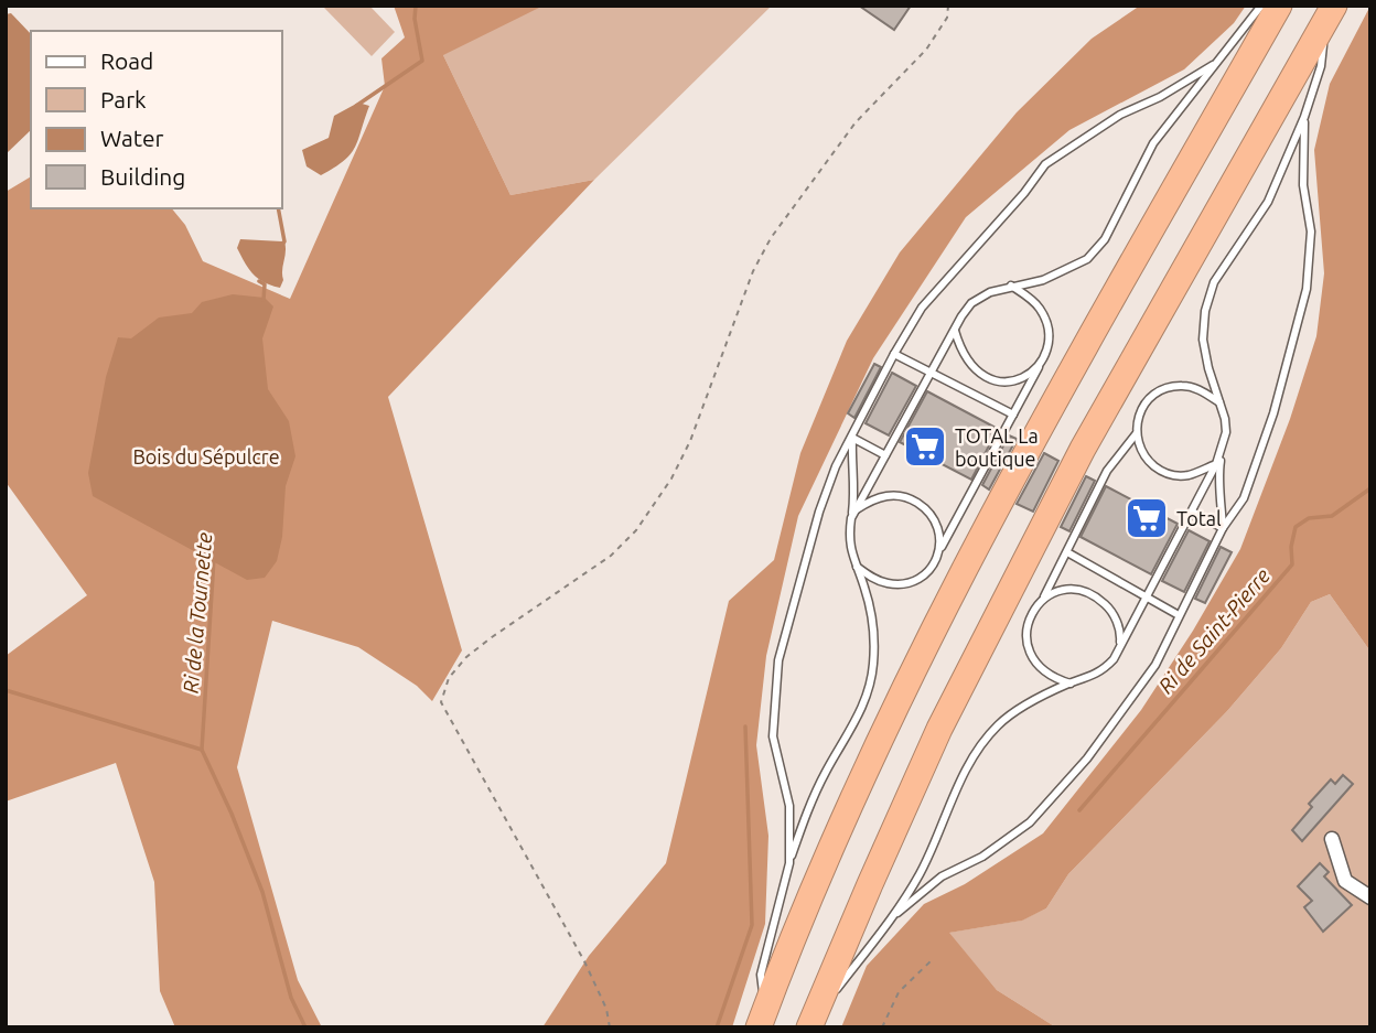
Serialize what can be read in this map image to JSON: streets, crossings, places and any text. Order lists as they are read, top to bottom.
{
  "water": ["Ri de la Tournette", "Ri de Saint-Pierre"],
  "parks": ["Bois du Sépulcre"],
  "places": {
    "supermarket": ["TOTAL La boutique", "Total"]
  },
  "legend": [
    "Road",
    "Park",
    "Water",
    "Building"
  ]
}
